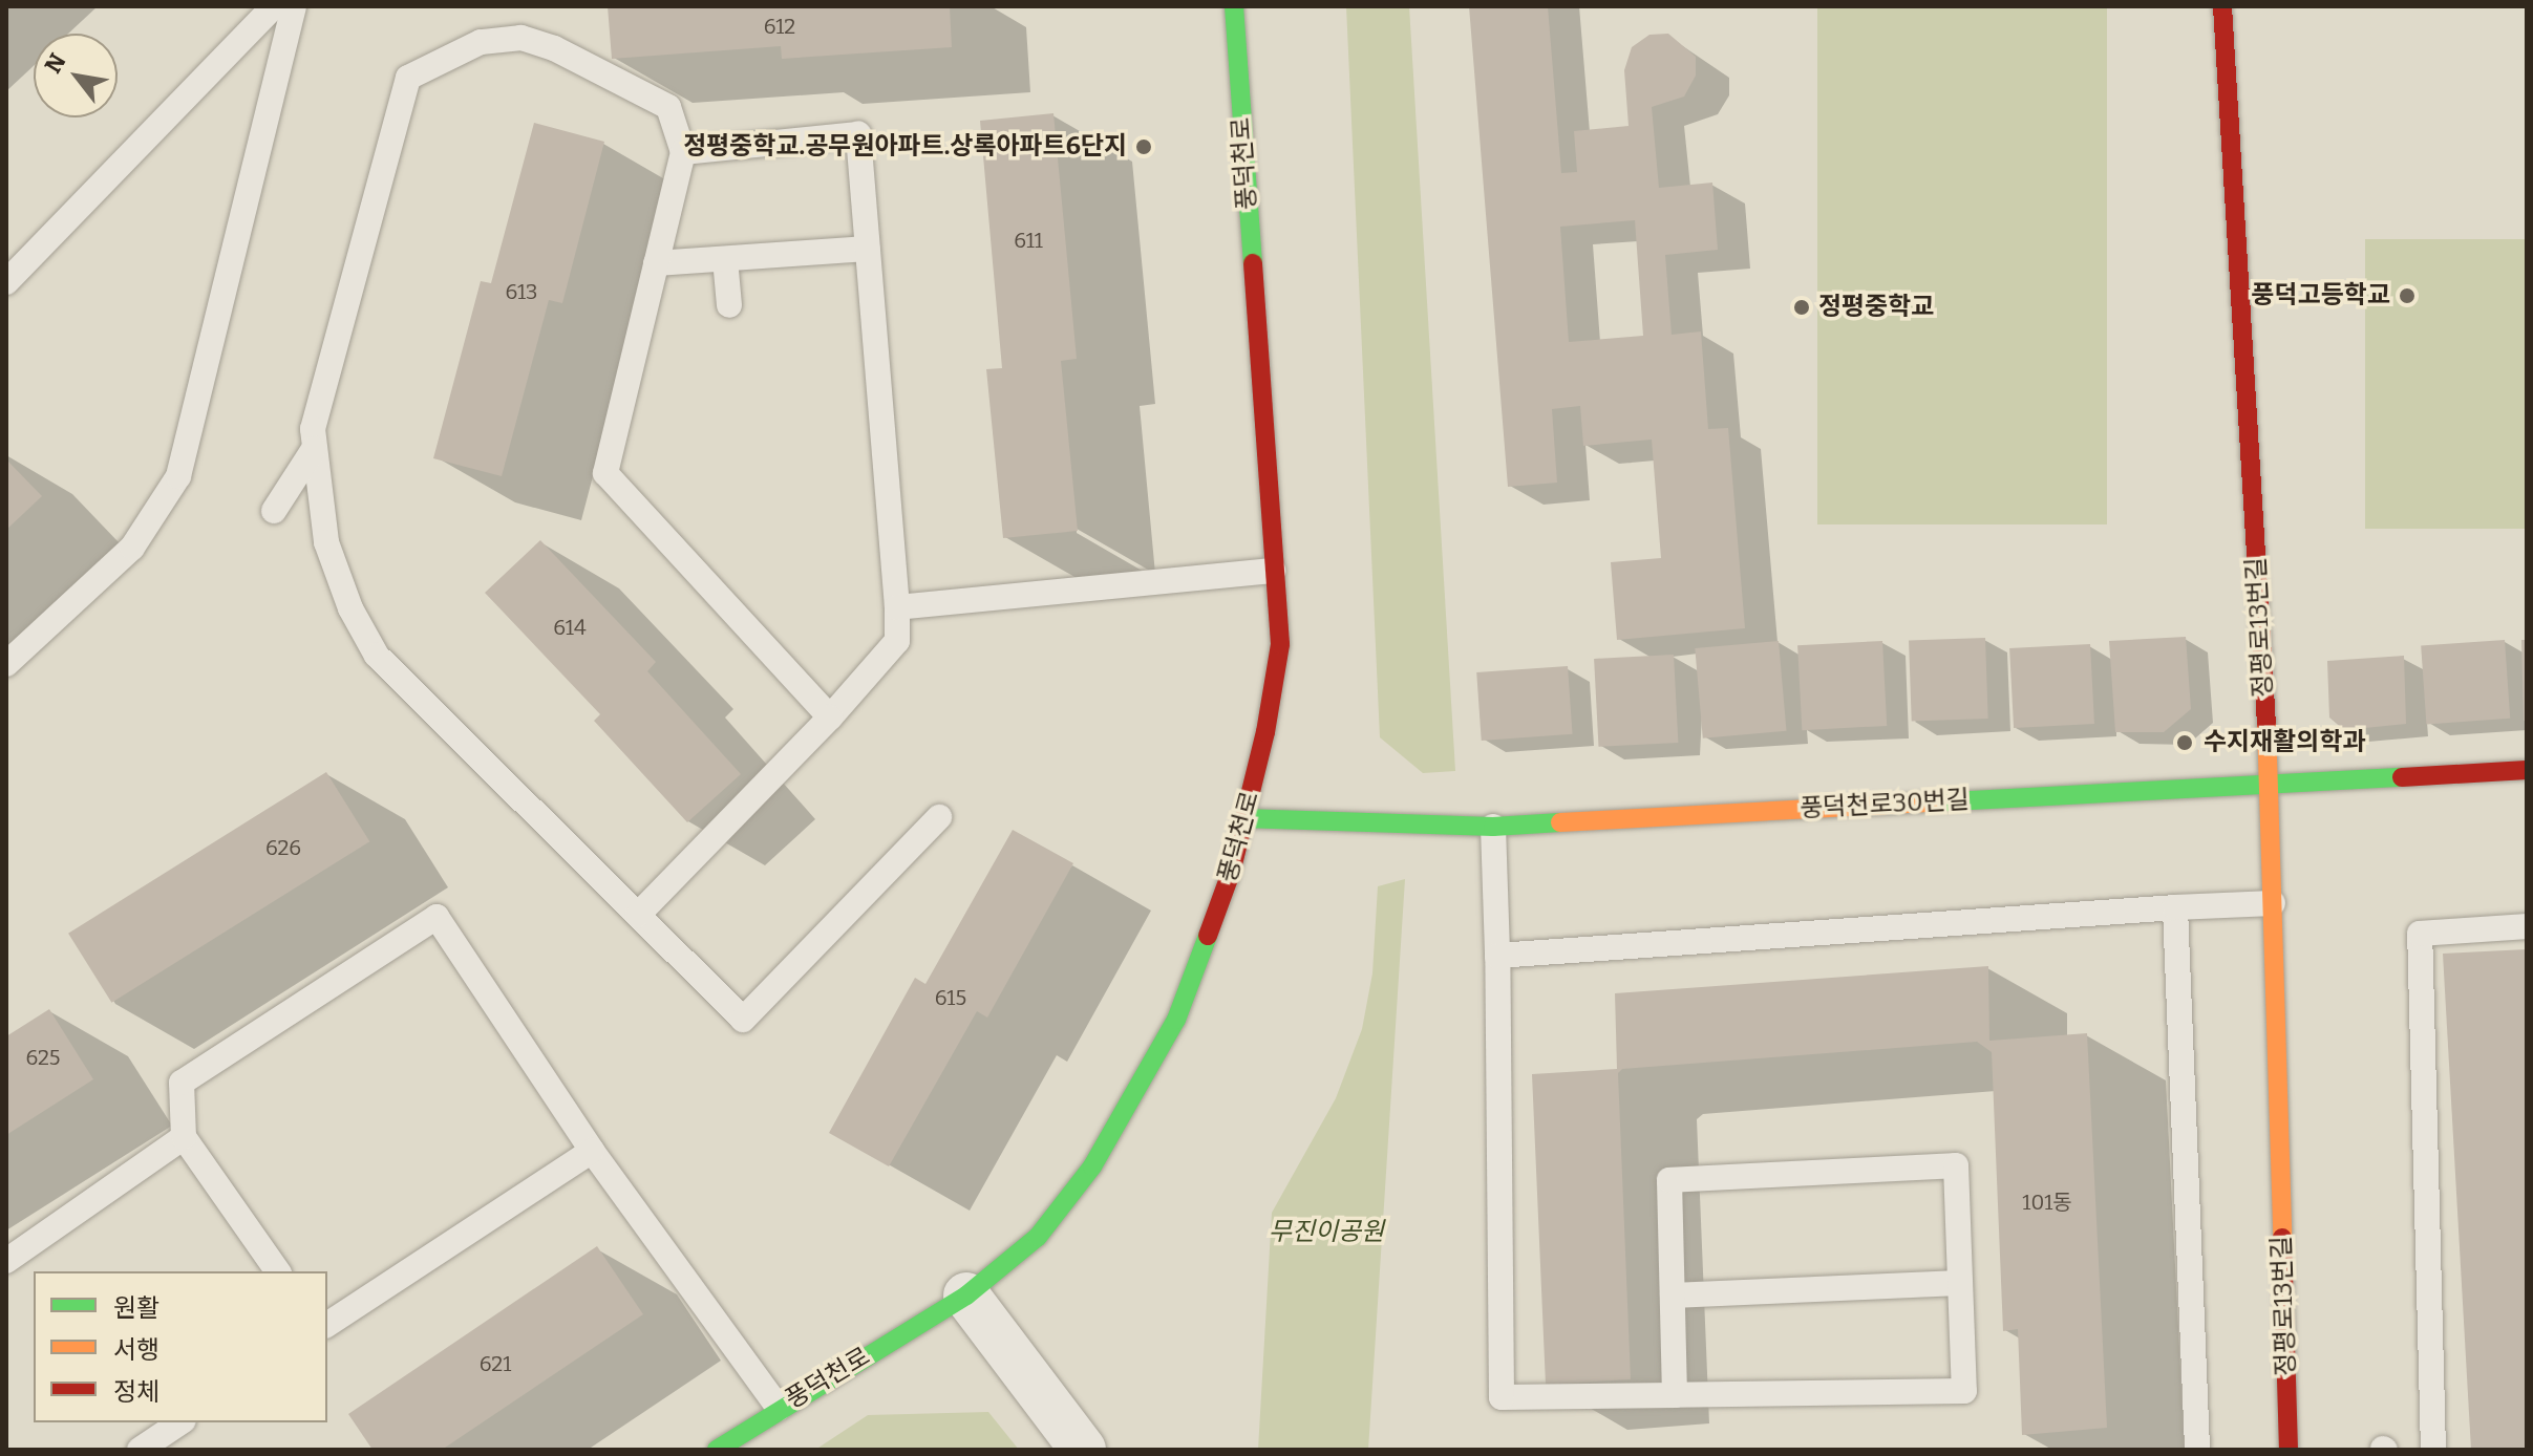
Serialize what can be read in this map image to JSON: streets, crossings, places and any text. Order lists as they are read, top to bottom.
{
  "streets": {
    "street": ["풍덕천로", "정평로13번길", "풍덕천로30번길"]
  },
  "crossings": [
    ["풍덕천로", "풍덕천로30번길"],
    ["정평로13번길", "풍덕천로30번길"]
  ],
  "parks": ["무진이공원"],
  "places": [
    "정평중학교.공무원아파트.상록아파트6단지",
    "풍덕고등학교",
    "정평중학교",
    "수지재활의학과"
  ],
  "house_numbers": [
    "612",
    "611",
    "613",
    "614",
    "626",
    "615",
    "625",
    "101동",
    "621"
  ],
  "legend": ["원활", "서행", "정체"],
  "north": "top left"
}
